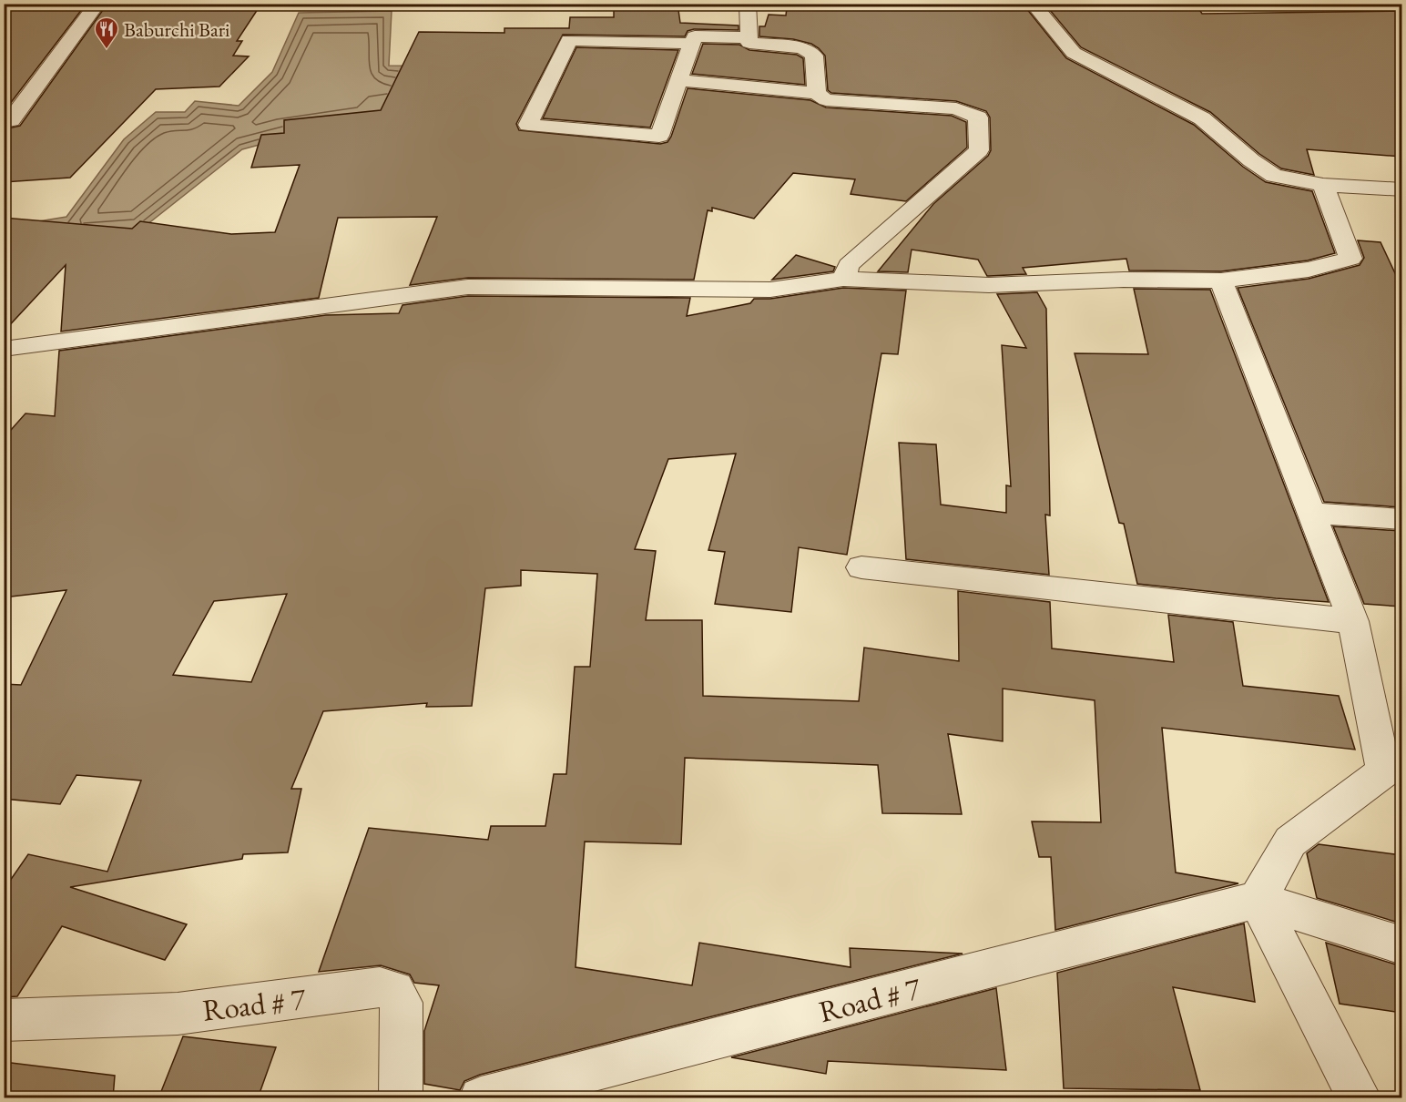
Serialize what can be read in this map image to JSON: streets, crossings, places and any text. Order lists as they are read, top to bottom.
{
  "streets": {
    "street": ["Road # 7"]
  },
  "places": {
    "restaurant": ["Baburchi Bari"]
  }
}
